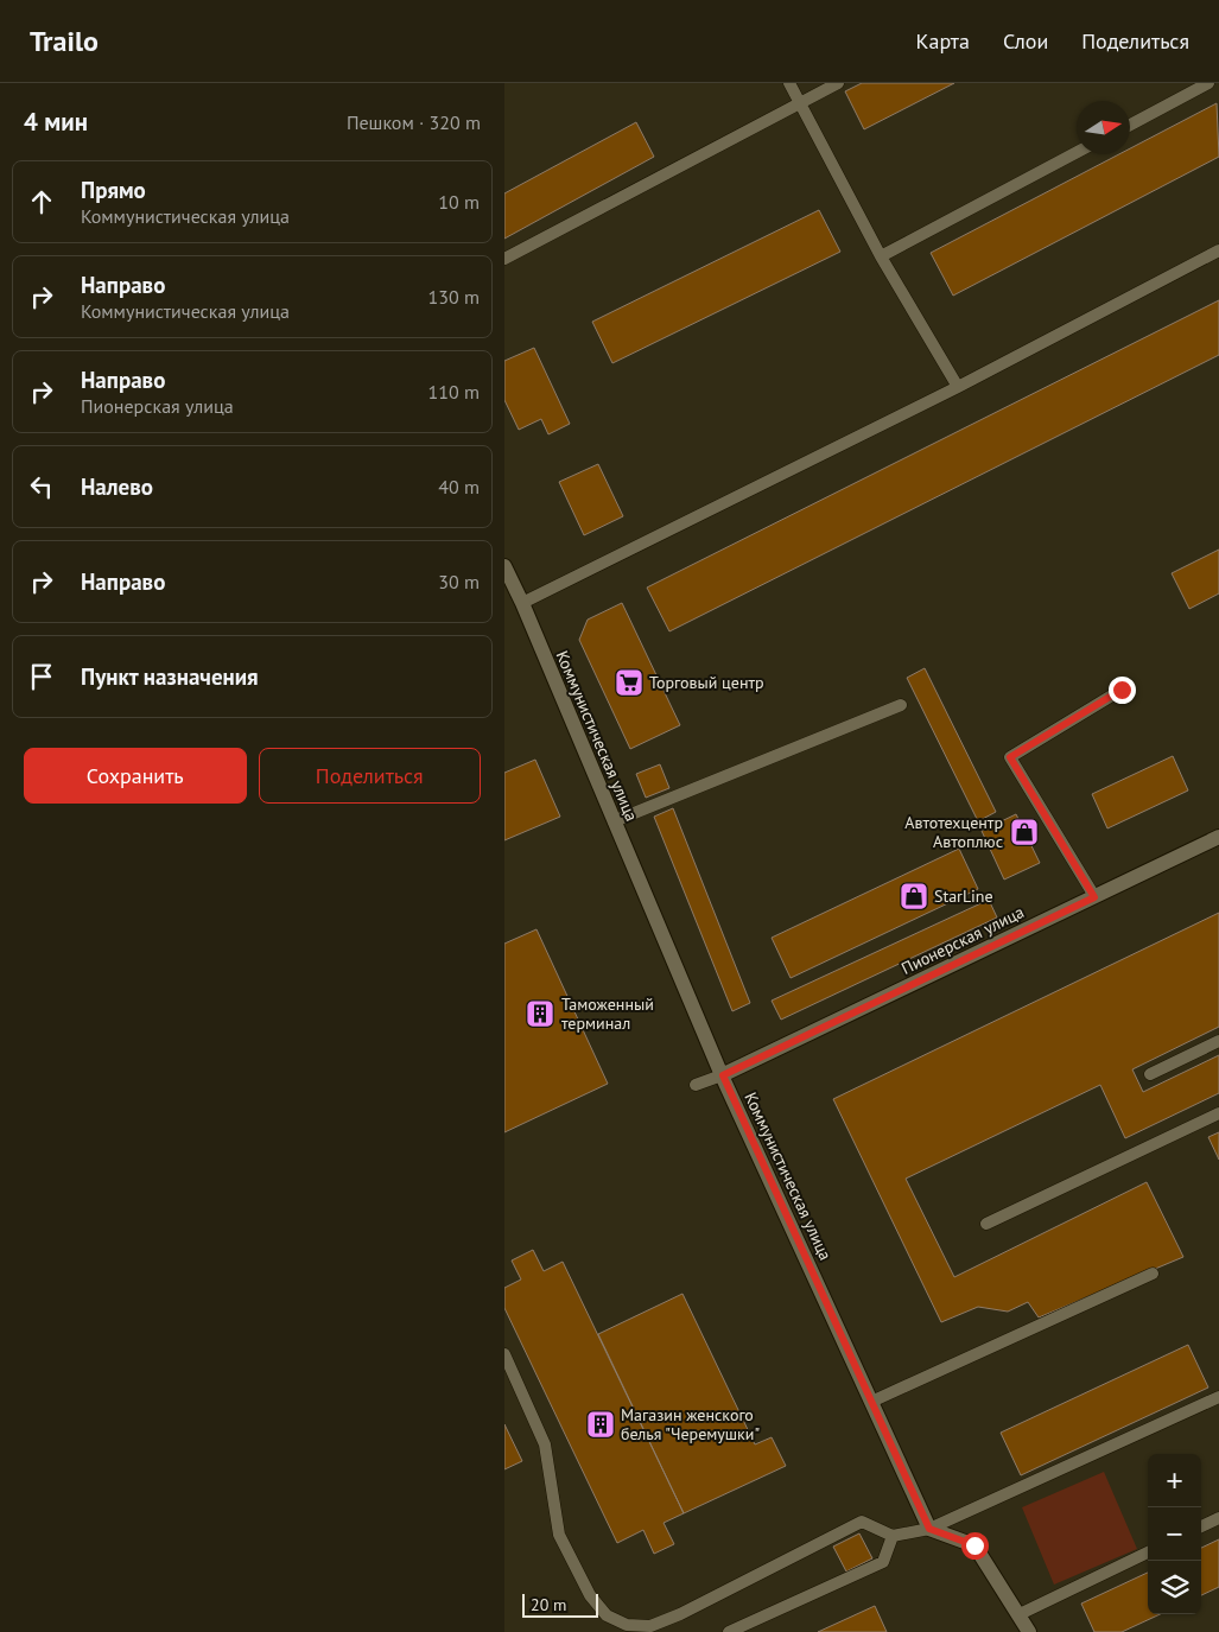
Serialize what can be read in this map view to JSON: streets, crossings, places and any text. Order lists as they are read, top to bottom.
{
  "streets": {
    "street": ["Коммунистическая улица", "Пионерская улица"]
  },
  "crossings": [
    ["Коммунистическая улица", "Пионерская улица"]
  ],
  "places": {
    "supermarket": ["Торговый центр"],
    "shop": ["Автотехцентр Автоплюс", "StarLine"],
    "building": ["Таможенный терминал", "Магазин женского белья \"Черемушки\""]
  },
  "scale_bar": "20 m",
  "north": "right",
  "page": {
    "header": "Trailo",
    "nav": ["Карта", "Слои", "Поделиться"],
    "heading": ["4 мин", "Пешком · 320 m"],
    "list": [
      ["Прямо", "Коммунистическая улица", "10 m"],
      ["Направо", "Коммунистическая улица", "130 m"],
      ["Направо", "Пионерская улица", "110 m"],
      ["Налево", "40 m"],
      ["Направо", "30 m"],
      "Пункт назначения"
    ],
    "buttons": ["Сохранить", "Поделиться"],
    "map_buttons": ["+", "−"],
    "scale": "20 m"
  }
}
